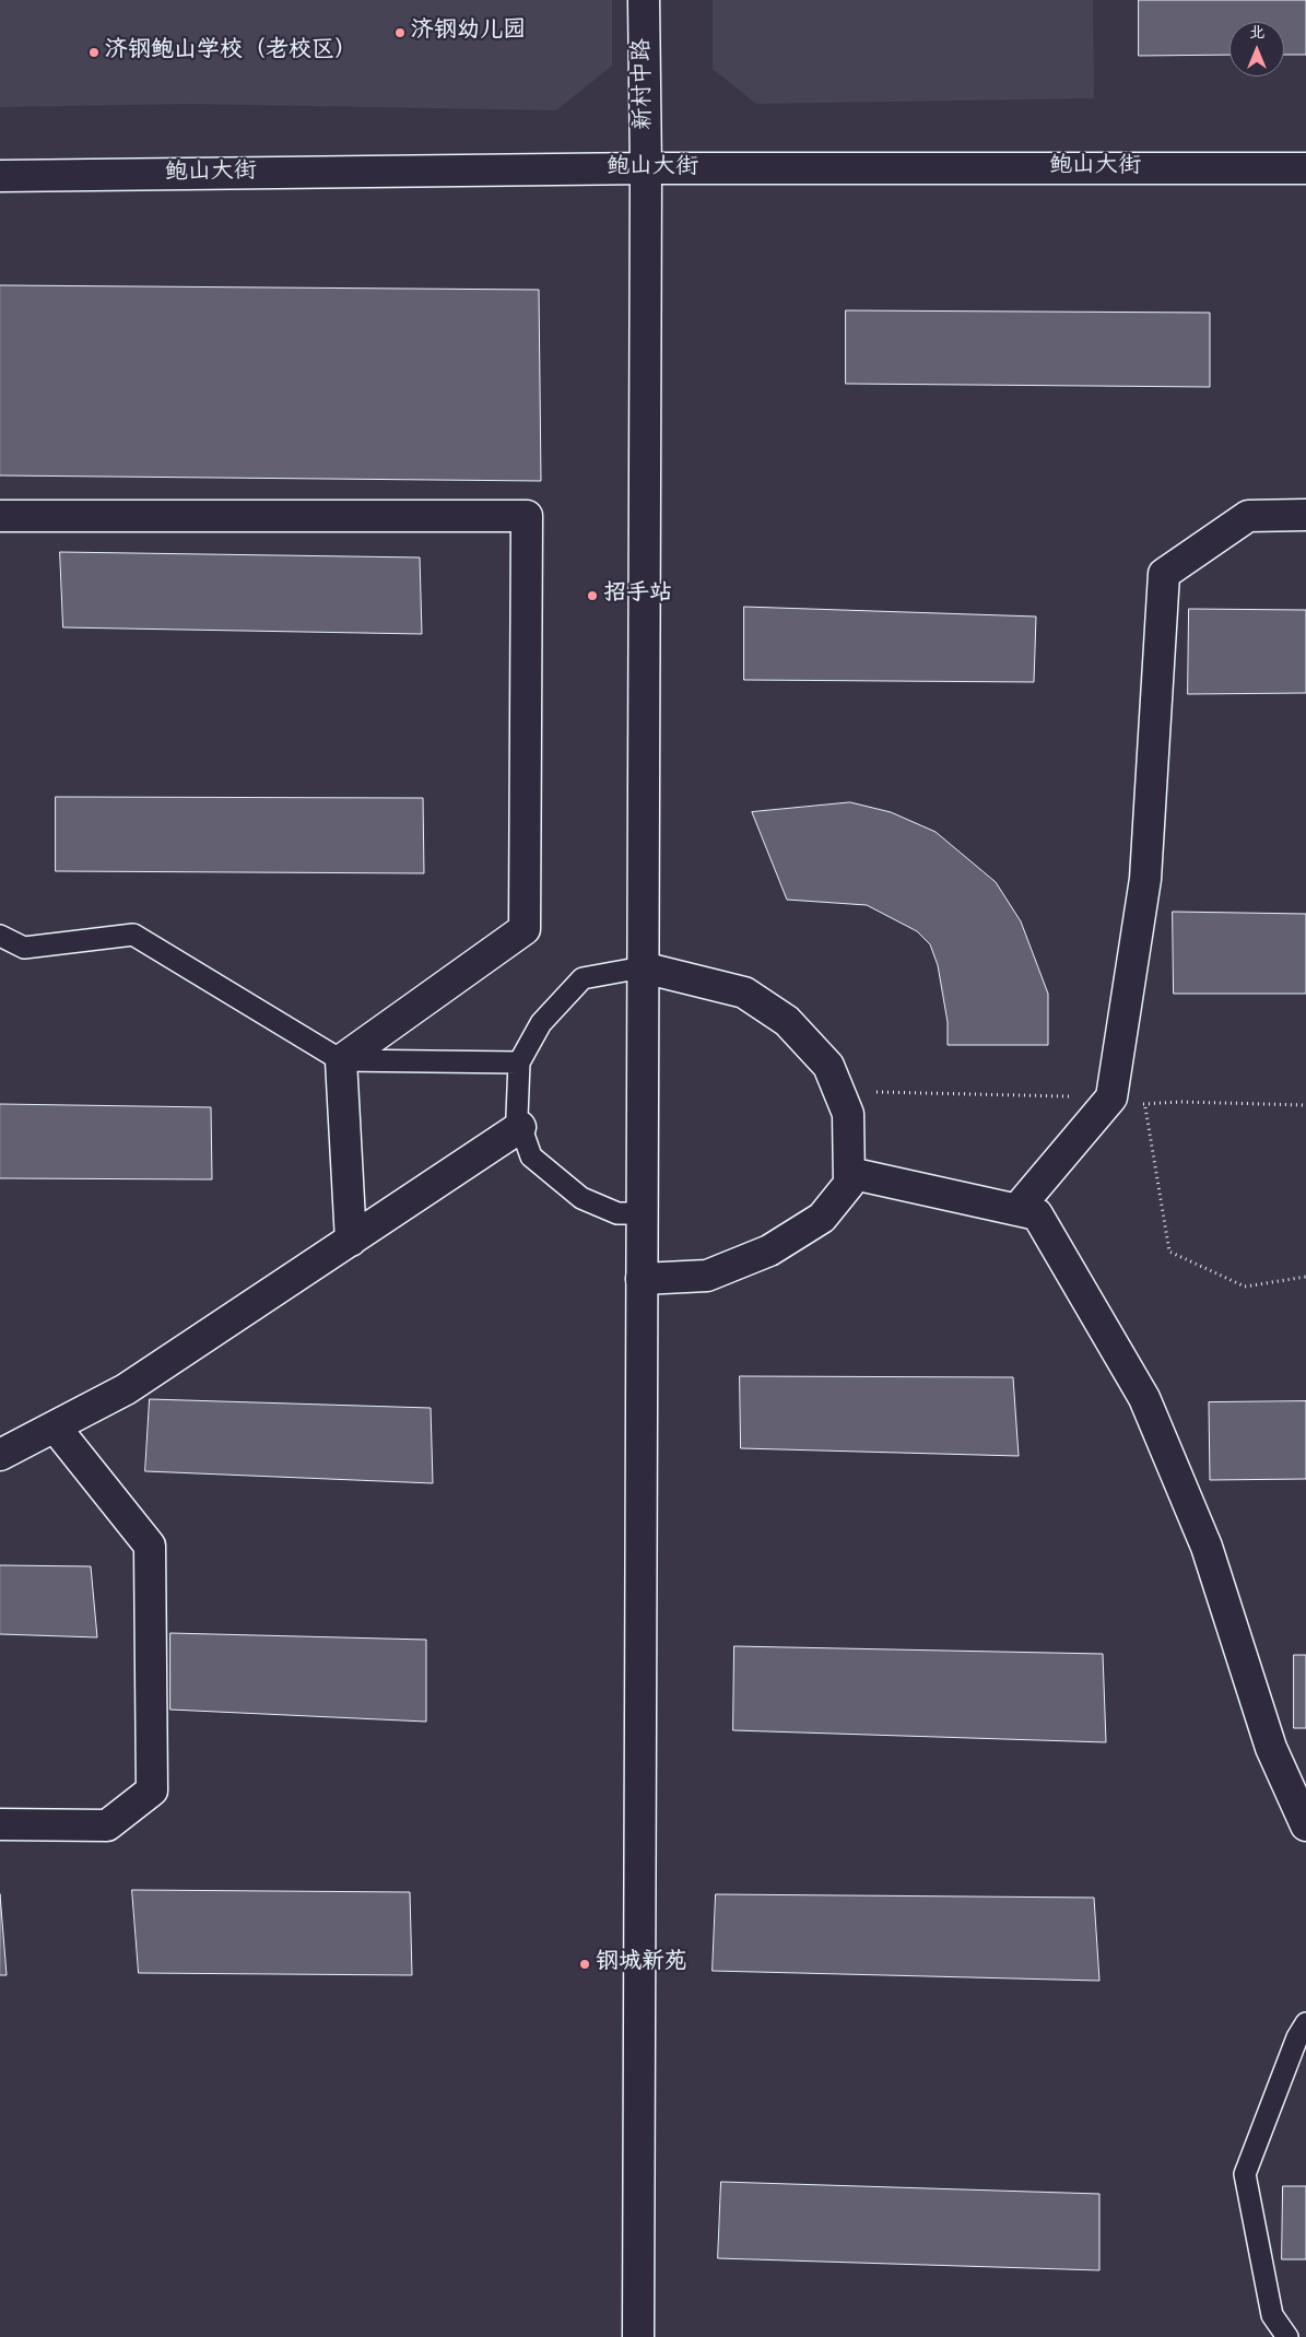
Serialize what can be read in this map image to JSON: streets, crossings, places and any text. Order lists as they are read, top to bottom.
{
  "streets": {
    "street": ["新村中路", "鲍山大街"]
  },
  "crossings": [
    ["新村中路", "鲍山大街"]
  ],
  "places": [
    "济钢幼儿园",
    "济钢鲍山学校（老校区）",
    "招手站",
    "钢城新苑"
  ],
  "north": "top"
}
